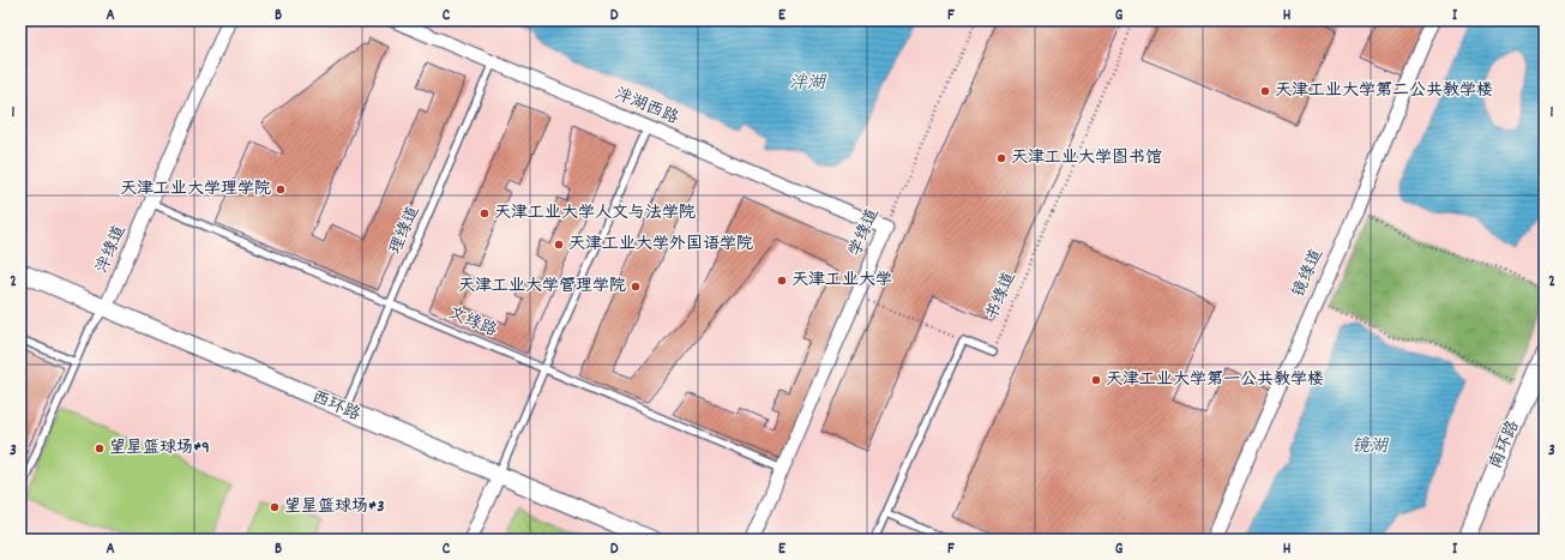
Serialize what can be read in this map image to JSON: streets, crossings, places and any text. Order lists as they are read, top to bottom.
{
  "streets": {
    "street": [
      "泮湖西路",
      "学缘道",
      "泮缘道",
      "镜缘道",
      "西环路",
      "南环路"
    ],
    "lane": ["理缘道", "文缘路"],
    "path": ["书缘道"]
  },
  "crossings": [
    ["泮湖西路", "理缘道"],
    ["泮湖西路", "学缘道"],
    ["理缘道", "文缘路"],
    ["理缘道", "西环路"],
    ["学缘道", "文缘路"],
    ["泮缘道", "文缘路"],
    ["泮缘道", "西环路"]
  ],
  "water": ["泮湖", "镜湖"],
  "places": [
    "天津工业大学第二公共教学楼",
    "天津工业大学图书馆",
    "天津工业大学理学院",
    "天津工业大学人文与法学院",
    "天津工业大学外国语学院",
    "天津工业大学",
    "天津工业大学管理学院",
    "天津工业大学第一公共教学楼",
    "望星篮球场*9",
    "望星篮球场*3"
  ],
  "grid": {
    "columns": [
      "A",
      "B",
      "C",
      "D",
      "E",
      "F",
      "G",
      "H",
      "I"
    ],
    "rows": ["1", "2", "3"]
  }
}
